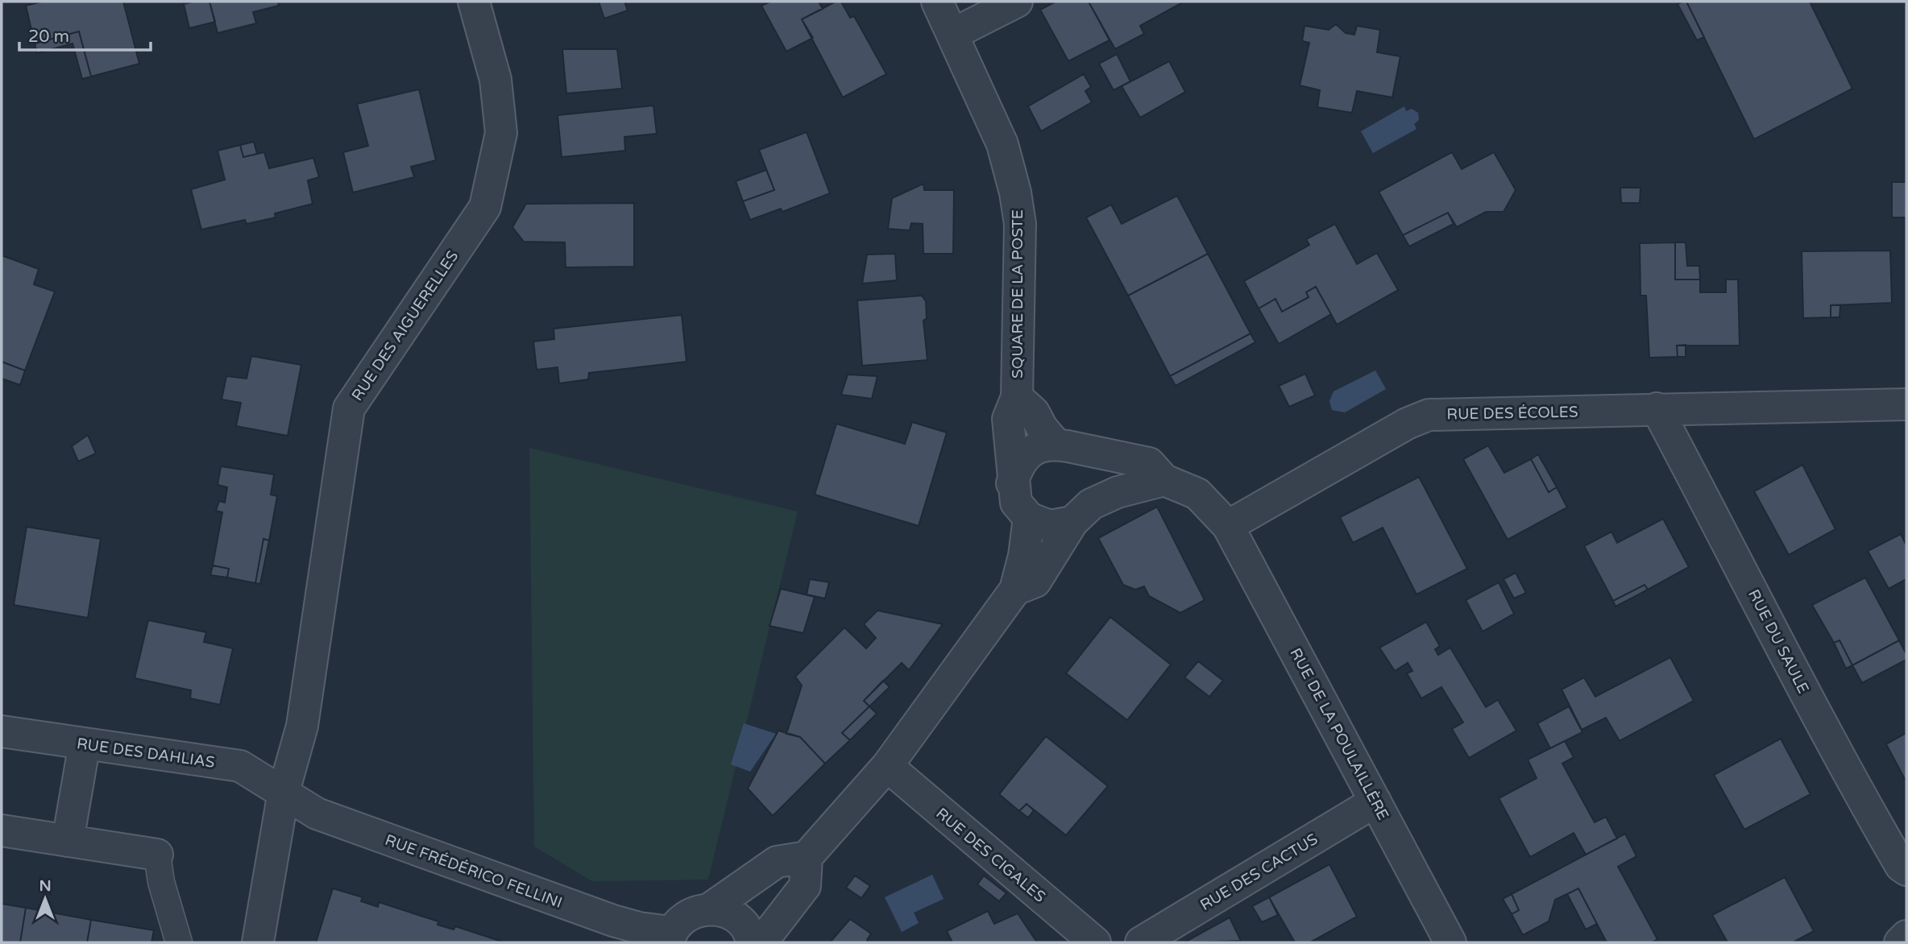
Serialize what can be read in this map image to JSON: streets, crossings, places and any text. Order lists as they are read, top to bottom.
{
  "streets": {
    "street": [
      "SQUARE DE LA POSTE",
      "RUE DES AIGUERELLES",
      "RUE DES ÉCOLES",
      "RUE DU SAULE",
      "RUE DE LA POULAILLÈRE",
      "RUE DES DAHLIAS",
      "RUE DES CIGALES",
      "RUE FRÉDÉRICO FELLINI",
      "RUE DES CACTUS"
    ]
  },
  "crossings": [
    ["SQUARE DE LA POSTE", "RUE DES CIGALES"],
    ["RUE DES AIGUERELLES", "RUE DES DAHLIAS"],
    ["RUE DES AIGUERELLES", "RUE FRÉDÉRICO FELLINI"],
    ["RUE DES ÉCOLES", "RUE DU SAULE"],
    ["RUE DES ÉCOLES", "RUE DE LA POULAILLÈRE"],
    ["RUE DE LA POULAILLÈRE", "RUE DES CACTUS"],
    ["RUE DES DAHLIAS", "RUE FRÉDÉRICO FELLINI"]
  ],
  "scale_bar": "20 m",
  "north": "top"
}
